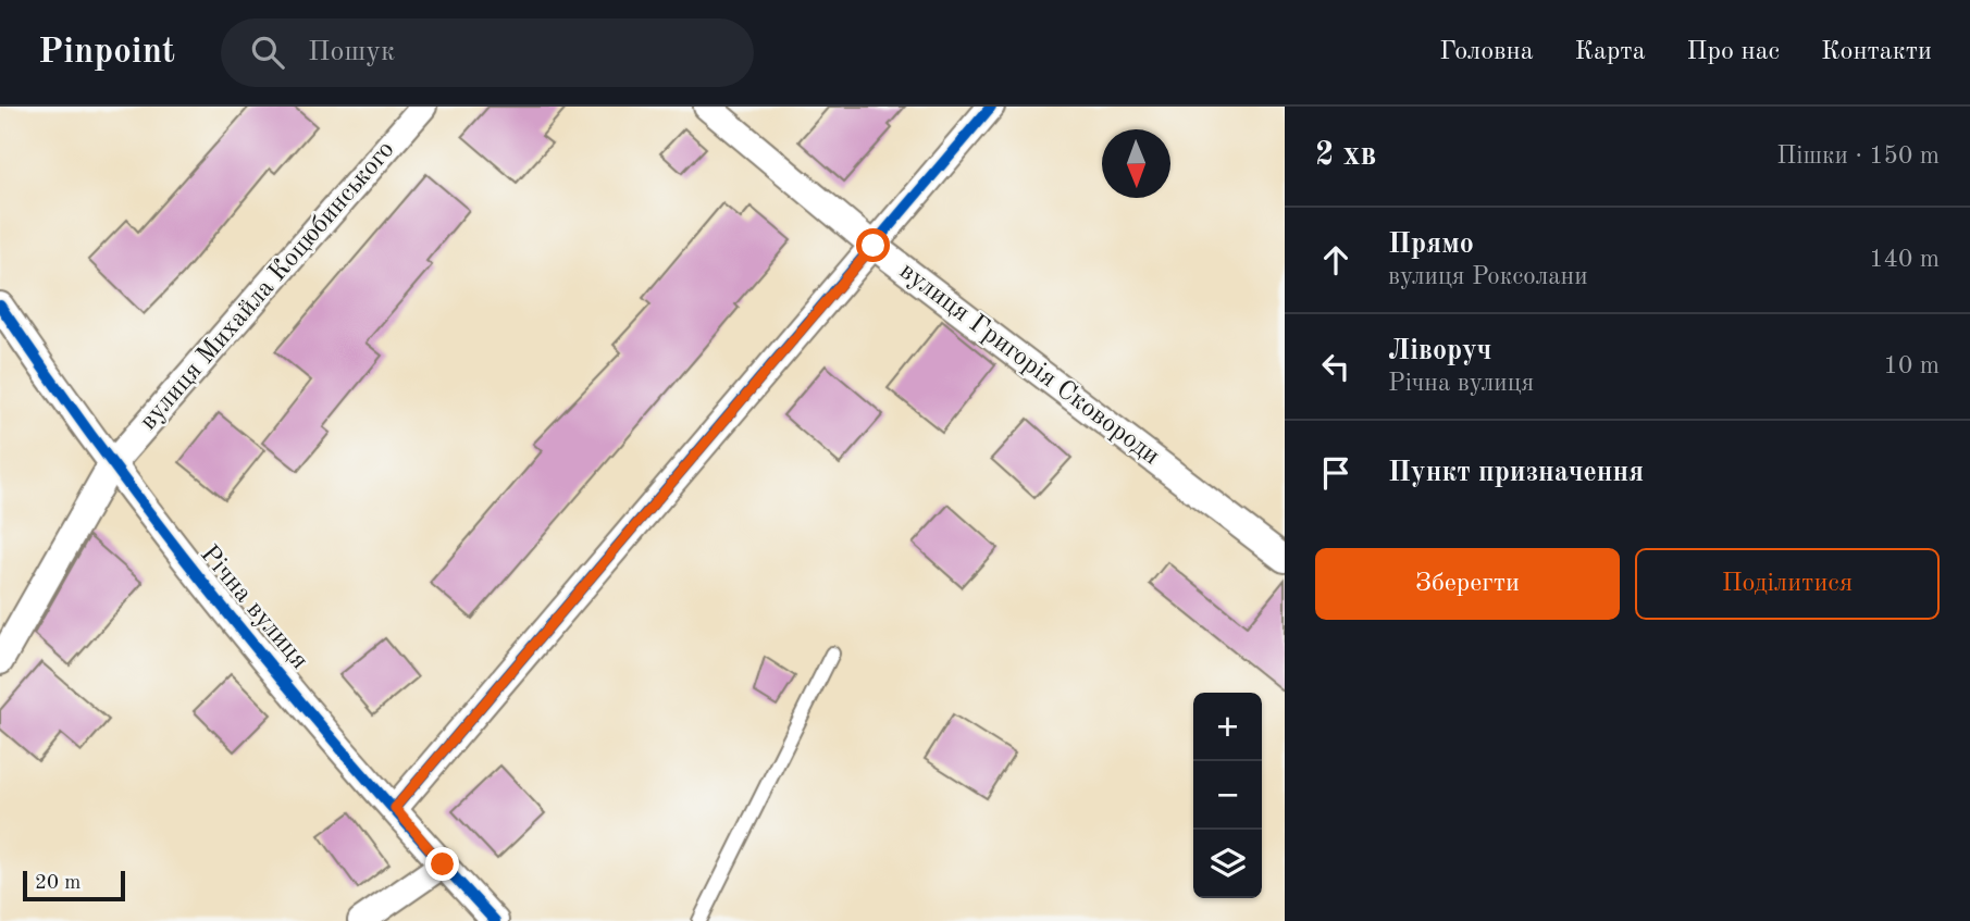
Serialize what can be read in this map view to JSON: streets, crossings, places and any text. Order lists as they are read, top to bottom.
{
  "streets": {
    "street": ["вулиця Михайла Коцюбинського", "вулиця Григорія Сковороди", "Річна вулиця"]
  },
  "crossings": [
    ["вулиця Михайла Коцюбинського", "Річна вулиця"]
  ],
  "scale_bar": "20 m",
  "north": "bottom",
  "page": {
    "header": "Pinpoint",
    "search": "Пошук",
    "nav": [
      "Головна",
      "Карта",
      "Про нас",
      "Контакти"
    ],
    "heading": ["2 хв", "Пішки · 150 m"],
    "list": [
      ["Прямо", "вулиця Роксолани", "140 m"],
      ["Ліворуч", "Річна вулиця", "10 m"],
      "Пункт призначення"
    ],
    "buttons": ["Зберегти", "Поділитися"],
    "map_buttons": ["+", "−"],
    "scale": "20 m"
  }
}
